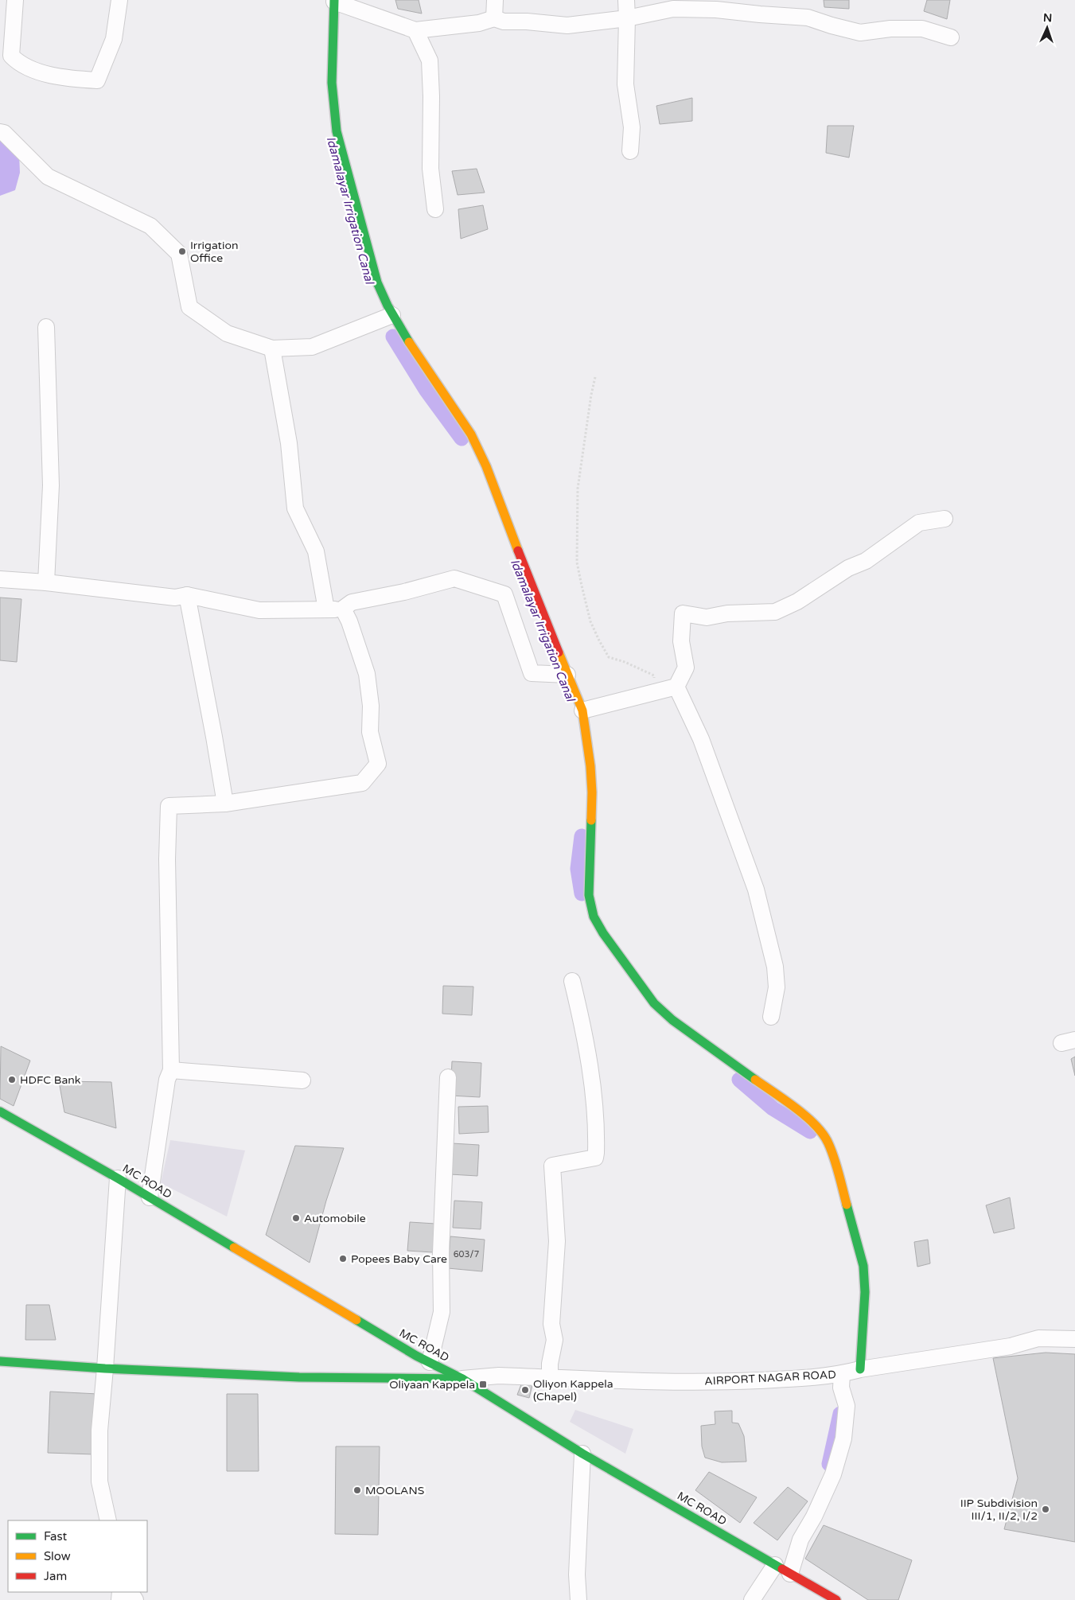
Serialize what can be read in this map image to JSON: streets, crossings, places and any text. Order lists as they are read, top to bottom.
{
  "streets": {
    "street": ["MC ROAD", "AIRPORT NAGAR ROAD"]
  },
  "crossings": [
    ["MC ROAD", "AIRPORT NAGAR ROAD"]
  ],
  "water": ["Idamalayar Irrigation Canal"],
  "places": {
    "other": [
      "Irrigation Office",
      "HDFC Bank",
      "Automobile",
      "Popees Baby Care",
      "Oliyon Kappela (Chapel)",
      "MOOLANS",
      "IIP Subdivision III/1, II/2, I/2"
    ],
    "transit": ["Oliyaan Kappela"]
  },
  "house_numbers": ["603/7"],
  "legend": ["Fast", "Slow", "Jam"],
  "north": "top"
}
